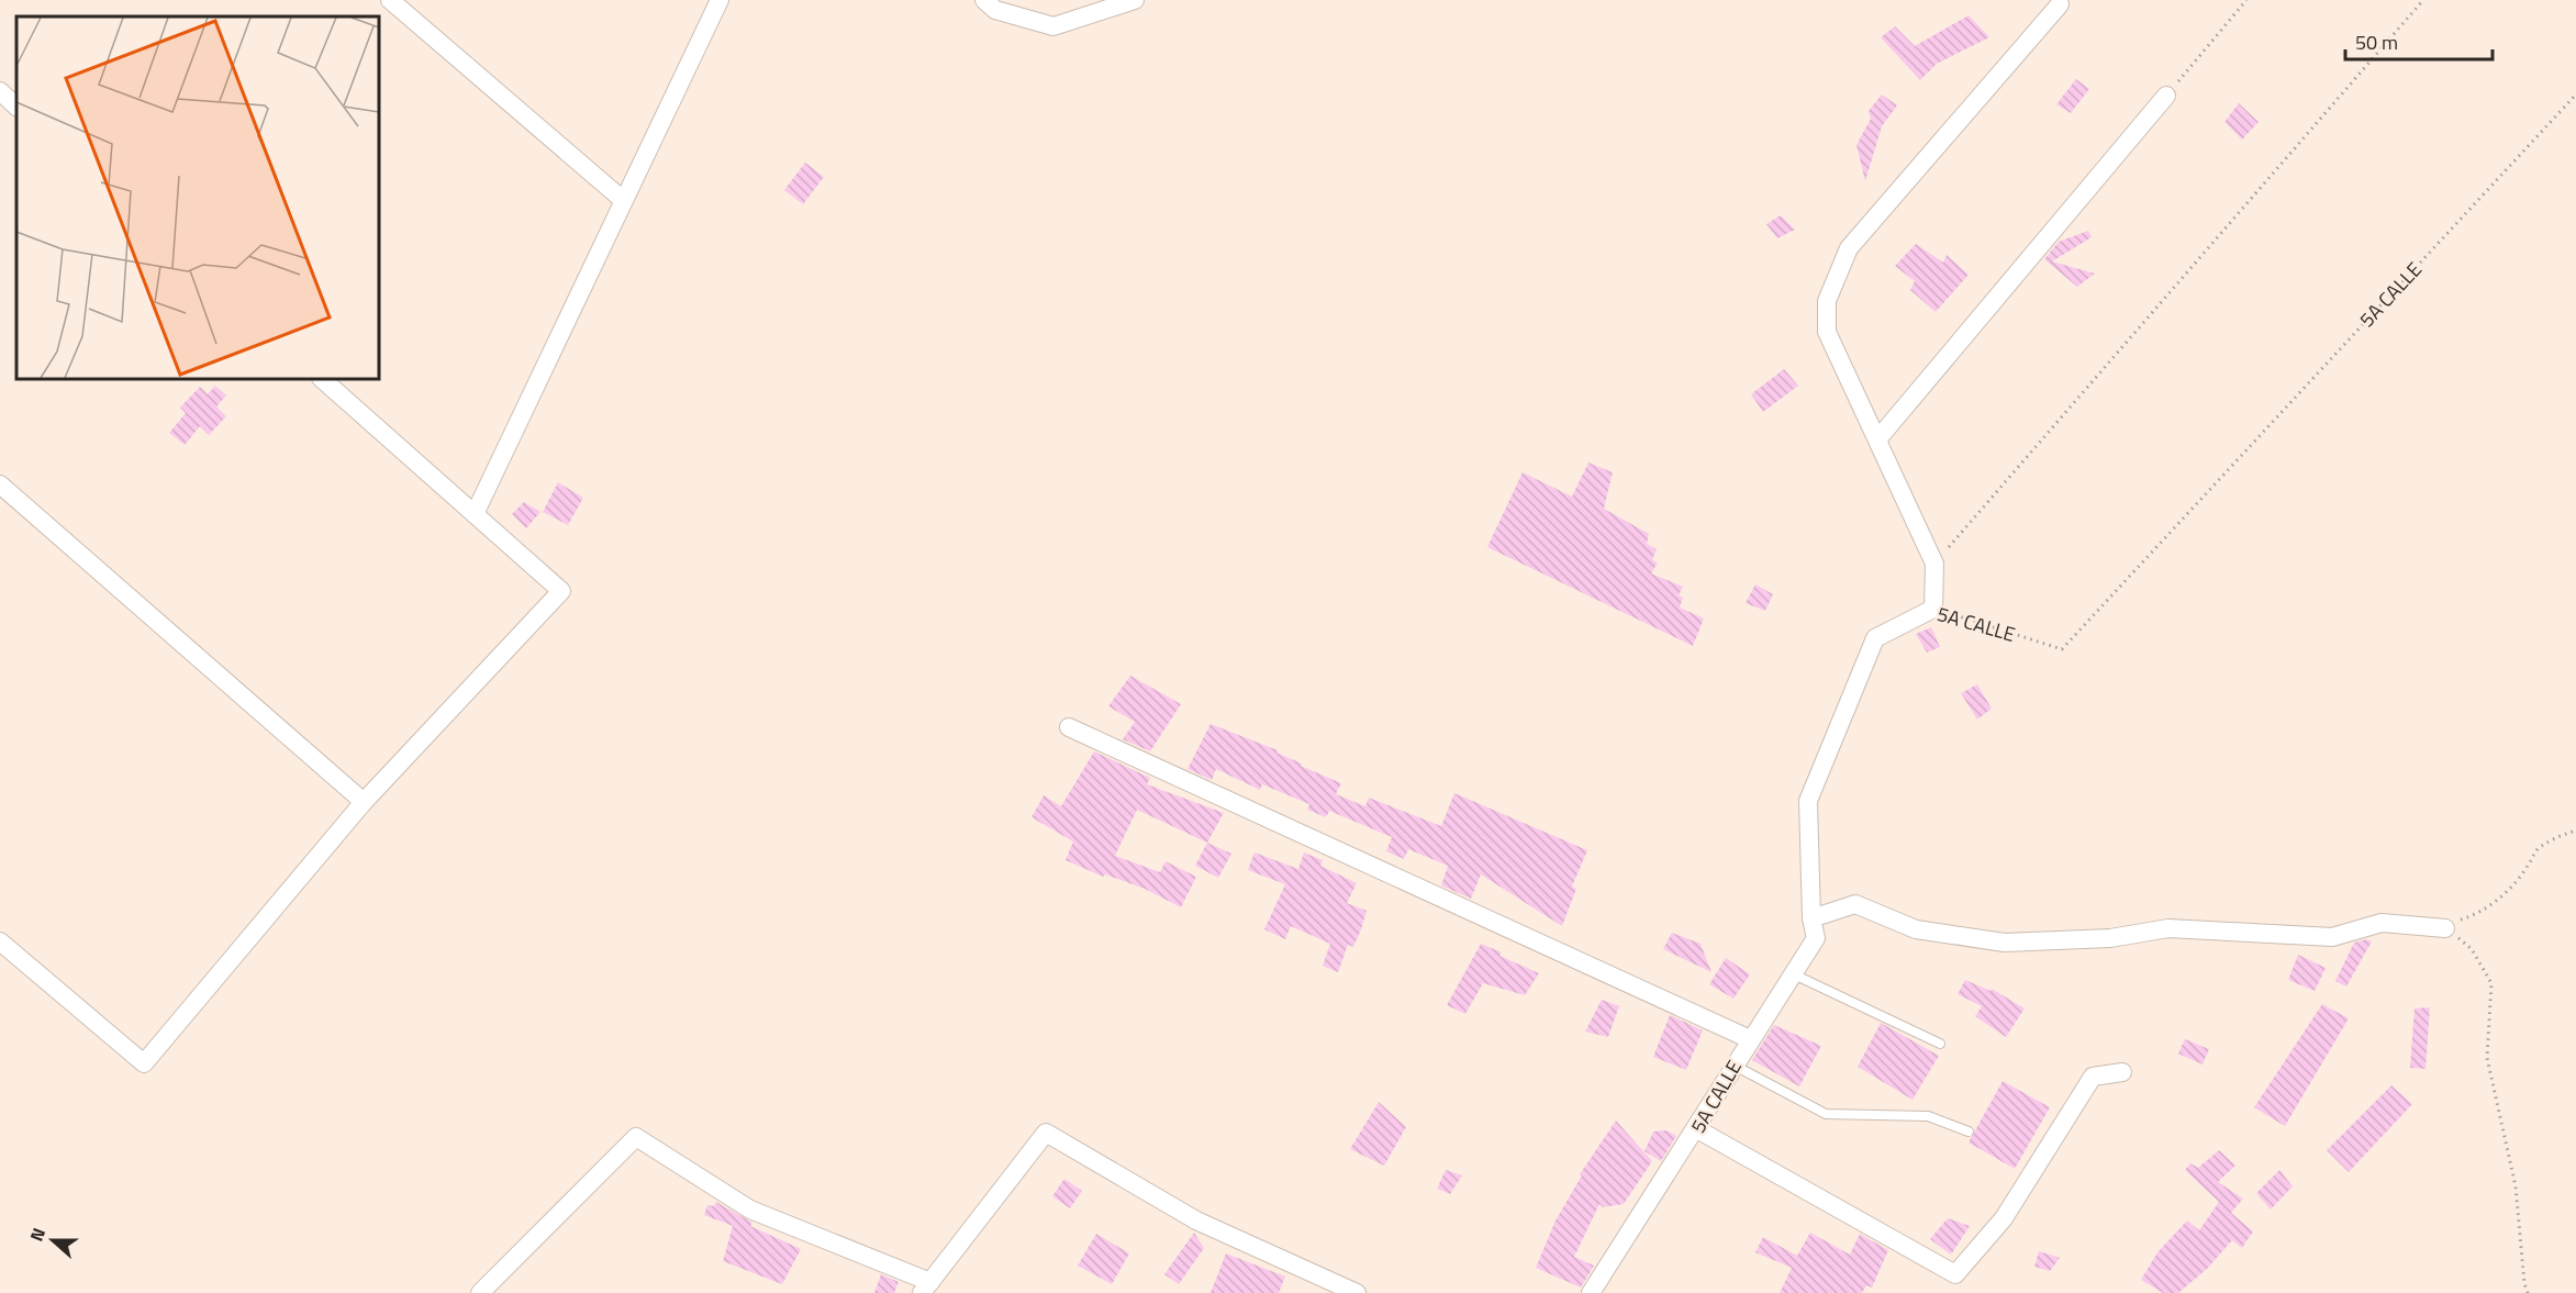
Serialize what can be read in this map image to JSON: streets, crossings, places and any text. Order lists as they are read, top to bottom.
{
  "streets": {
    "street": ["5A CALLE"]
  },
  "scale_bar": "50 m",
  "north": "left"
}
